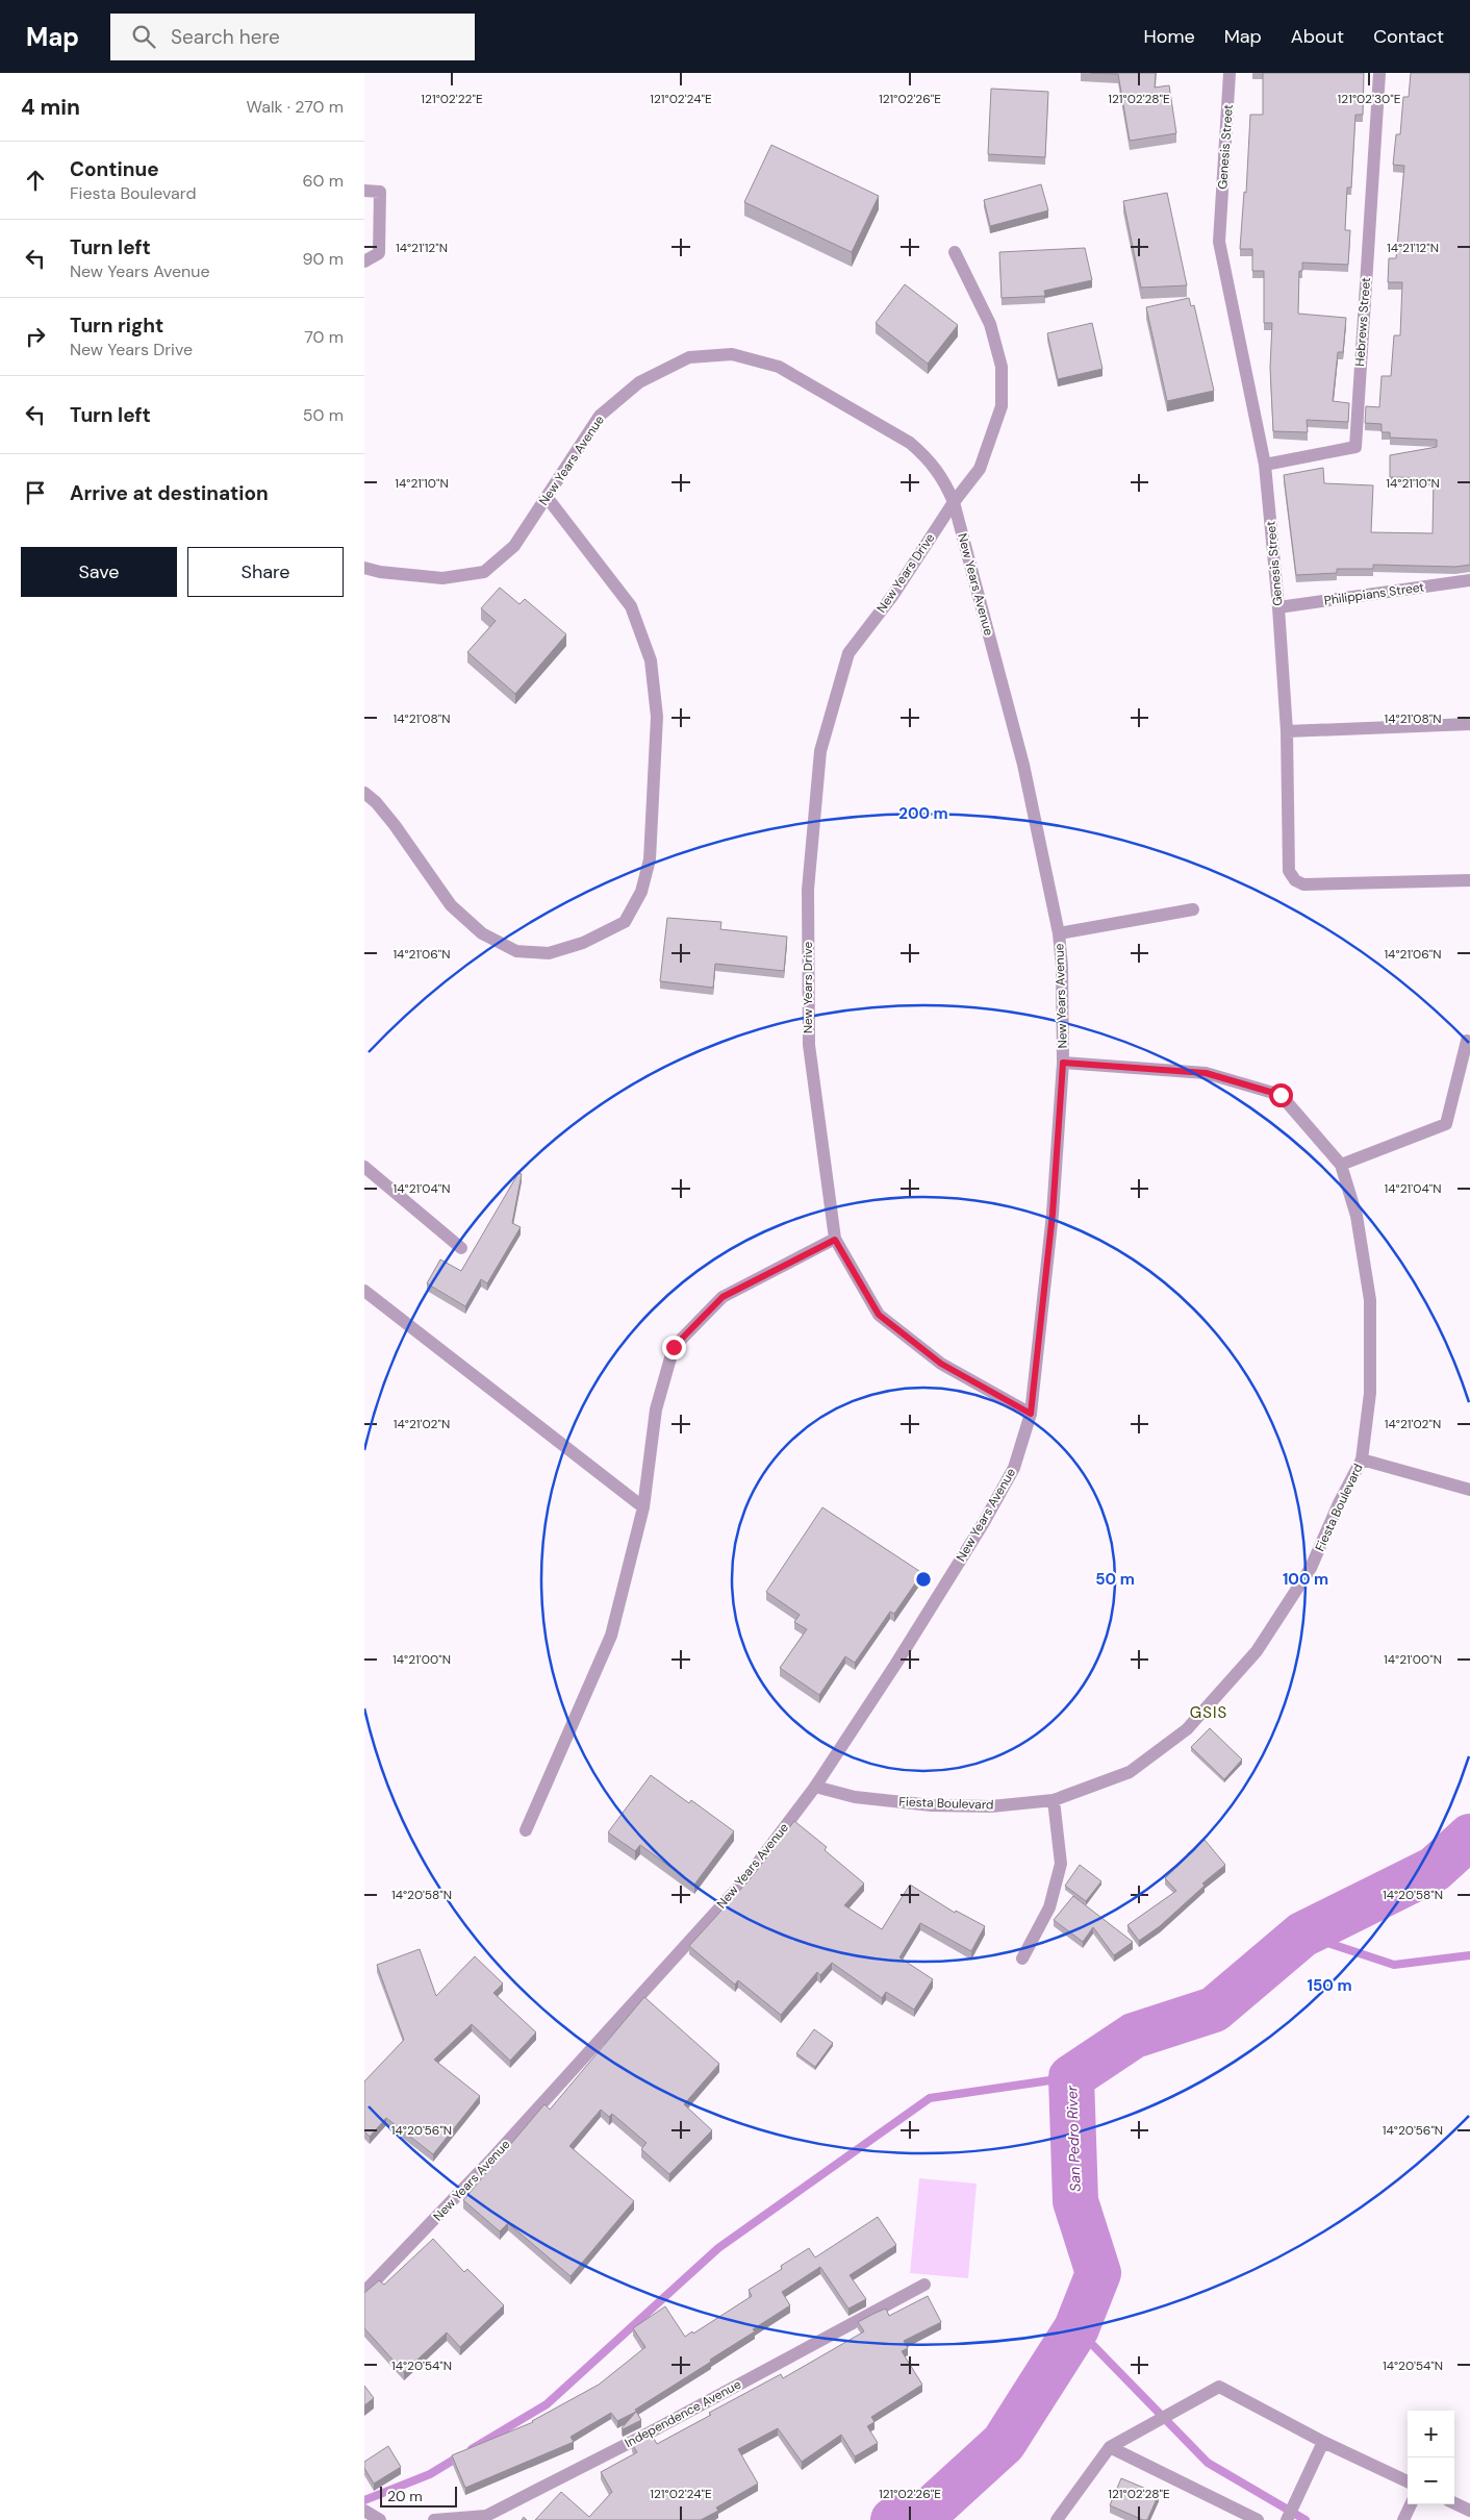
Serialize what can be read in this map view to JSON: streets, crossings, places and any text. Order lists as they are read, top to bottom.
{
  "streets": {
    "street": [
      "Genesis Street",
      "Hebrews Street",
      "New Years Avenue",
      "New Years Drive",
      "Philippians Street",
      "Fiesta Boulevard",
      "Independence Avenue"
    ]
  },
  "crossings": [
    ["Genesis Street", "Hebrews Street"],
    ["Genesis Street", "Philippians Street"],
    ["New Years Avenue", "New Years Drive"],
    ["New Years Avenue", "Fiesta Boulevard"]
  ],
  "districts": ["GSIS"],
  "water": ["San Pedro River"],
  "scale_bar": "20 m",
  "page": {
    "header": "Map",
    "search": "Search here",
    "nav": [
      "Home",
      "Map",
      "About",
      "Contact"
    ],
    "heading": ["4 min", "Walk · 270 m"],
    "list": [
      ["Continue", "Fiesta Boulevard", "60 m"],
      ["Turn left", "New Years Avenue", "90 m"],
      ["Turn right", "New Years Drive", "70 m"],
      ["Turn left", "50 m"],
      "Arrive at destination"
    ],
    "buttons": ["Save", "Share"],
    "map_buttons": ["+", "−"],
    "scale": "20 m"
  },
  "coordinates": [
    "121°02'22\"E",
    "121°02'24\"E",
    "121°02'26\"E",
    "121°02'28\"E",
    "121°02'30\"E",
    "14°21'12\"N",
    "14°21'10\"N",
    "14°21'08\"N",
    "14°21'06\"N",
    "14°21'04\"N",
    "14°21'02\"N",
    "14°21'00\"N",
    "14°20'58\"N",
    "14°20'56\"N",
    "14°20'54\"N"
  ],
  "rings": [
    "200 m",
    "50 m",
    "100 m",
    "150 m"
  ]
}
